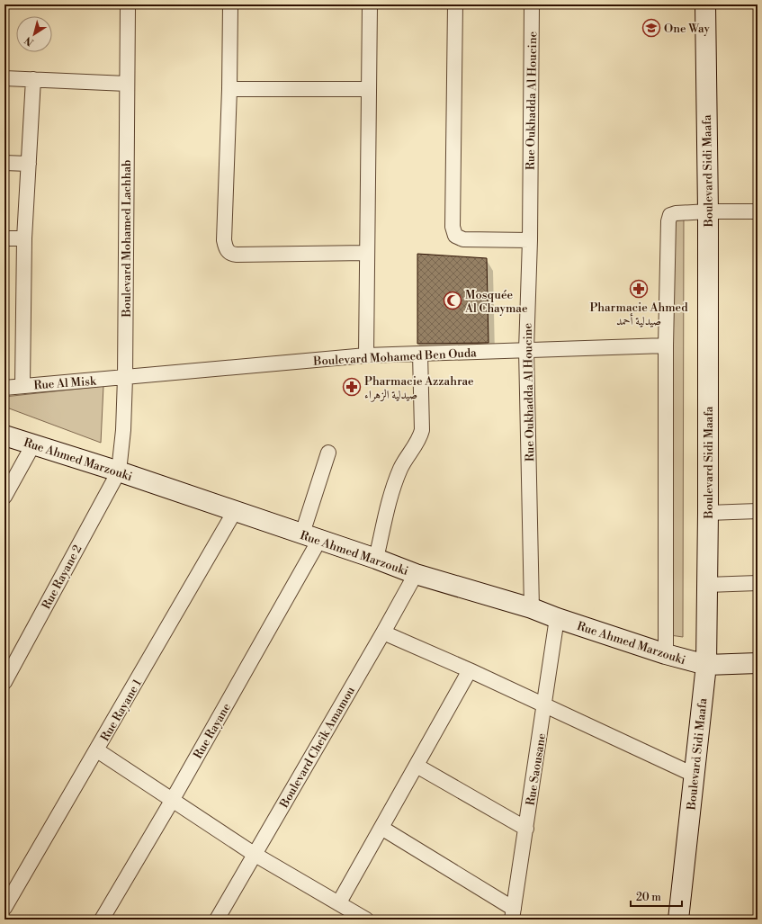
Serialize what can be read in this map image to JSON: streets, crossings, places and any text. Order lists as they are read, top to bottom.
{
  "streets": {
    "street": [
      "Rue Oukhadda Al Houcine",
      "Boulevard Sidi Maafa",
      "Boulevard Mohamed Lachhab",
      "Boulevard Mohamed Ben Ouda",
      "Rue Al Misk",
      "Rue Ahmed Marzouki",
      "Rue Rayane 2",
      "Rue Rayane 1",
      "Rue Rayane",
      "Boulevard Cheik Amamou",
      "Rue Saousane"
    ]
  },
  "crossings": [
    ["Rue Oukhadda Al Houcine", "Boulevard Mohamed Ben Ouda"],
    ["Rue Oukhadda Al Houcine", "Rue Ahmed Marzouki"],
    ["Boulevard Sidi Maafa", "Rue Ahmed Marzouki"],
    ["Boulevard Mohamed Lachhab", "Boulevard Mohamed Ben Ouda"],
    ["Boulevard Mohamed Lachhab", "Rue Al Misk"],
    ["Boulevard Mohamed Lachhab", "Rue Ahmed Marzouki"],
    ["Boulevard Mohamed Lachhab", "Rue Rayane 2"],
    ["Boulevard Mohamed Ben Ouda", "Rue Al Misk"],
    ["Rue Ahmed Marzouki", "Rue Rayane 2"],
    ["Rue Ahmed Marzouki", "Rue Rayane 1"],
    ["Rue Ahmed Marzouki", "Rue Rayane"],
    ["Rue Ahmed Marzouki", "Boulevard Cheik Amamou"],
    ["Rue Ahmed Marzouki", "Rue Saousane"]
  ],
  "places": {
    "school or university": ["One Way"],
    "pharmacy": ["Pharmacie Ahmed صيدلية أحمد", "Pharmacie Azzahrae صيدلية الزهراء"],
    "mosque": ["Mosquée Al Chaymae"]
  },
  "scale_bar": "20 m",
  "north": "bottom left"
}
